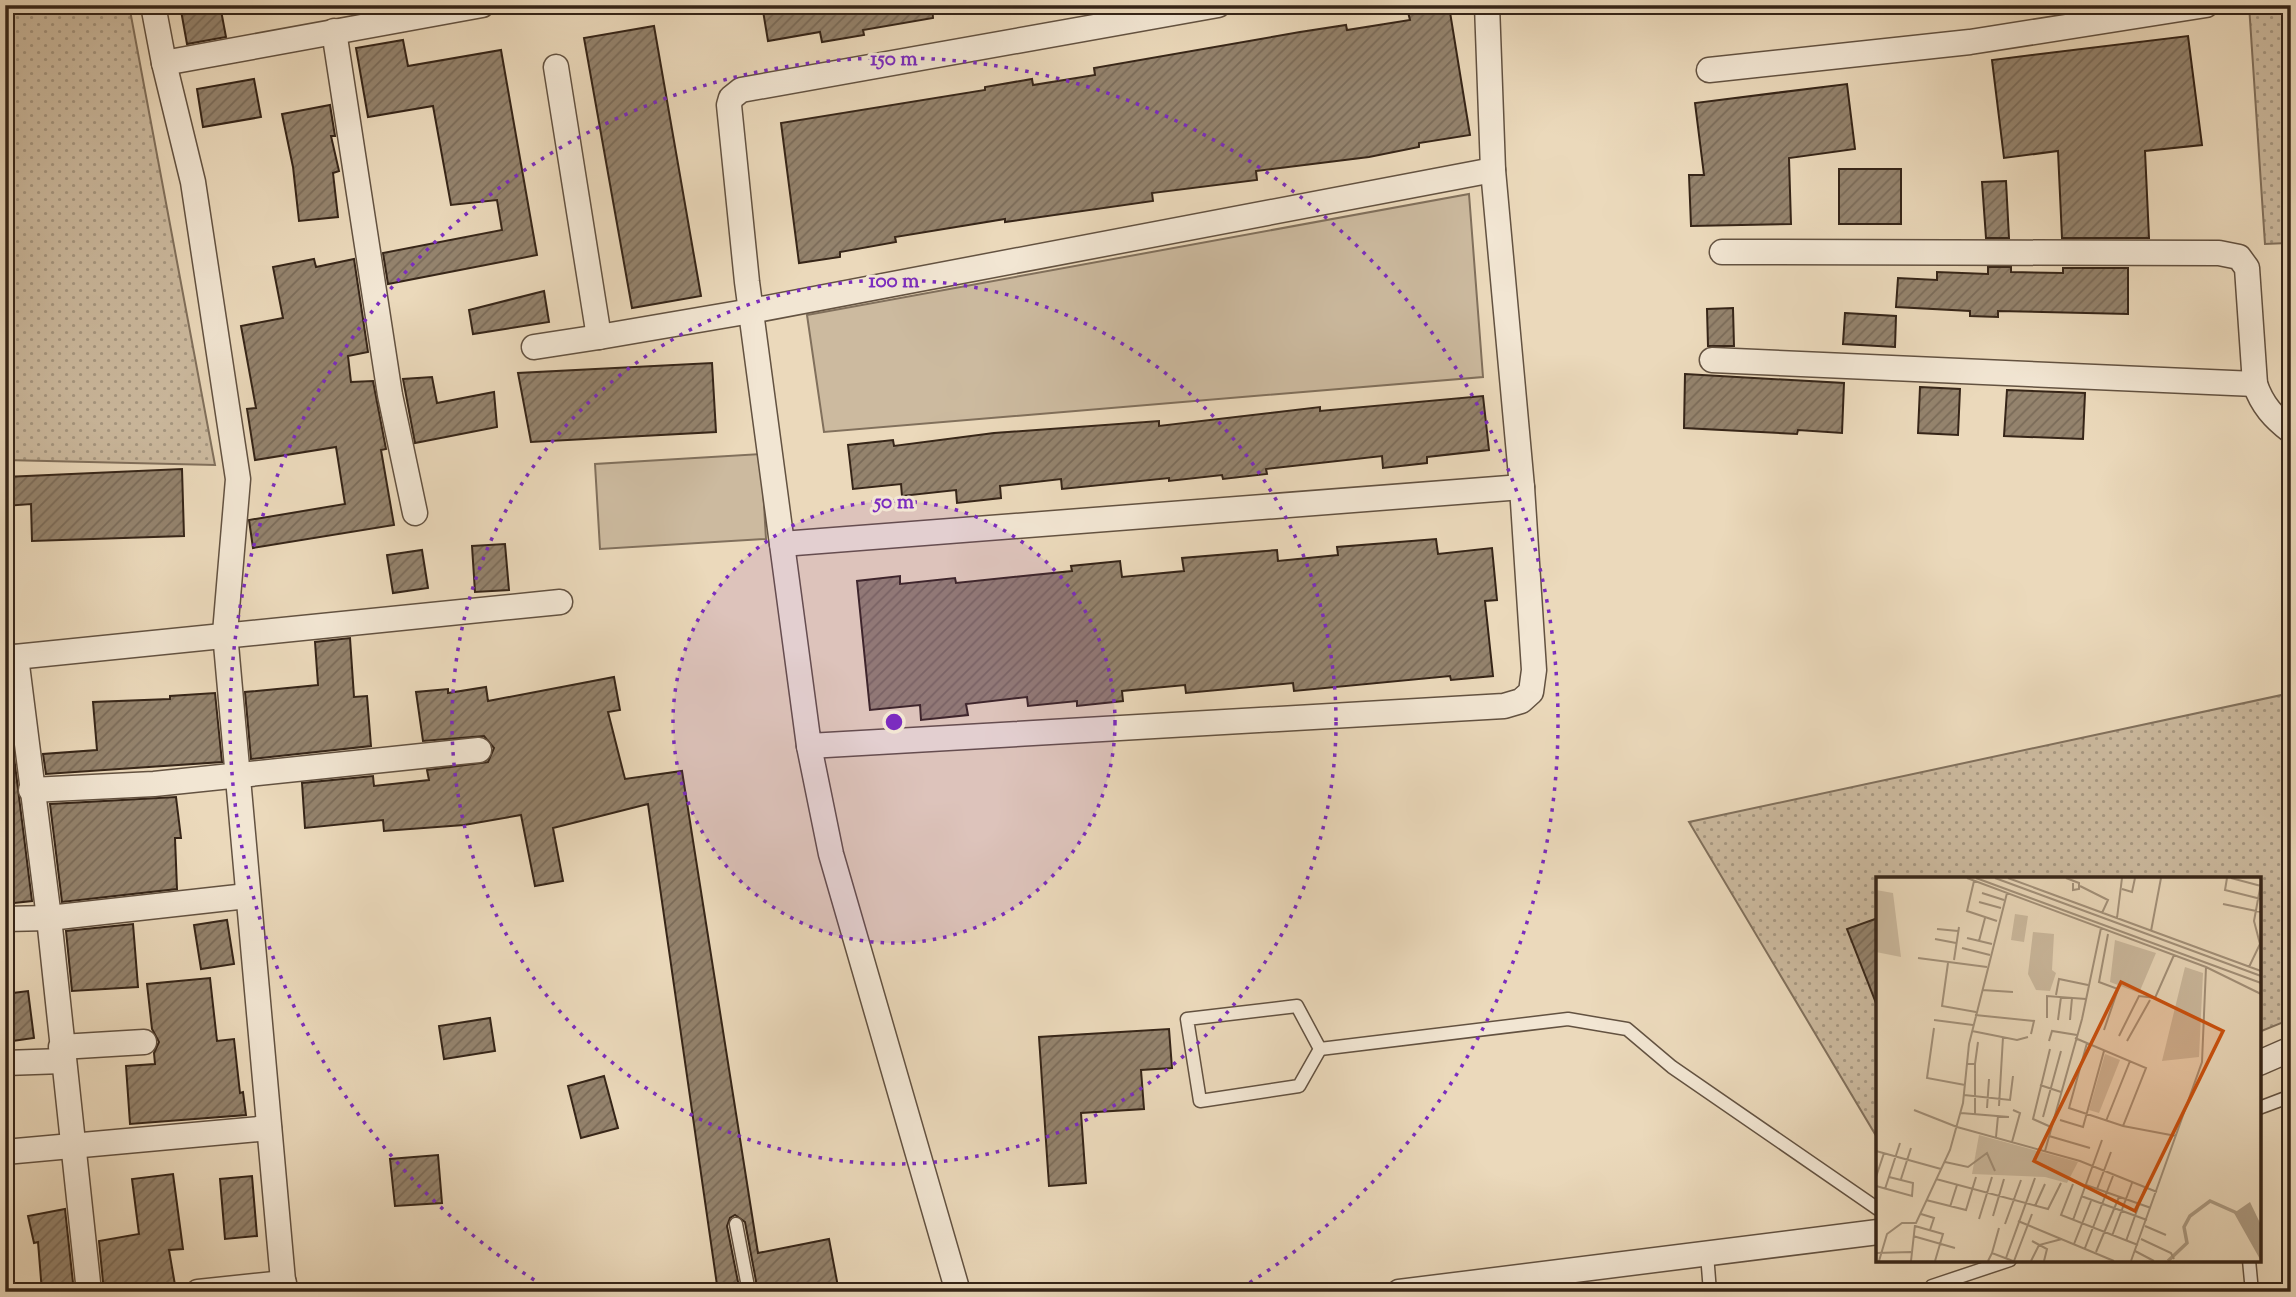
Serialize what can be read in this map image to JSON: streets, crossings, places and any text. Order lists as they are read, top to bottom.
{
  "rings": ["150 m", "100 m", "50 m"]
}
